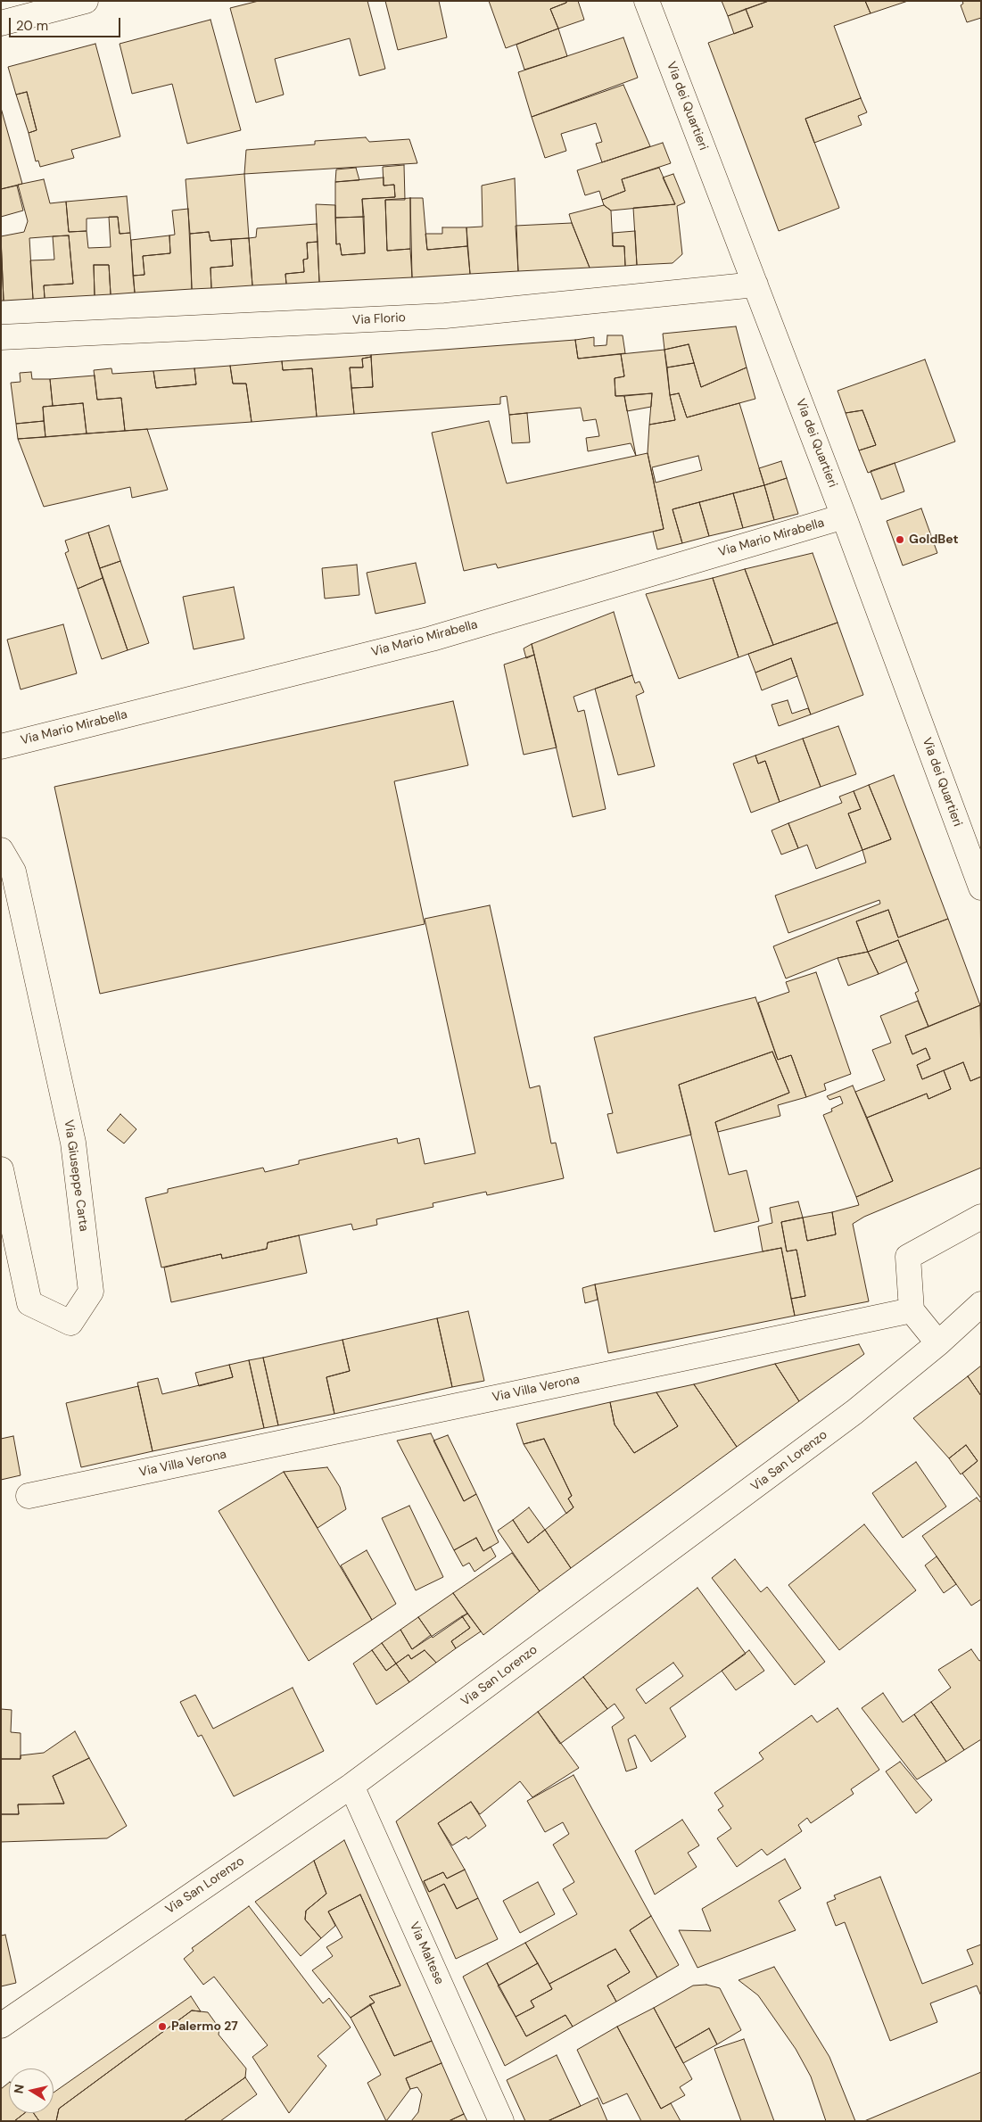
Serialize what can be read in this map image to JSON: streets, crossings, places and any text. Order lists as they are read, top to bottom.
{
  "streets": {
    "street": [
      "Via dei Quartieri",
      "Via Florio",
      "Via Mario Mirabella",
      "Via Giuseppe Carta",
      "Via Villa Verona",
      "Via San Lorenzo",
      "Via Maltese"
    ]
  },
  "crossings": [
    ["Via dei Quartieri", "Via Florio"],
    ["Via dei Quartieri", "Via Mario Mirabella"],
    ["Via San Lorenzo", "Via Maltese"]
  ],
  "places": ["GoldBet", "Palermo 27"],
  "scale_bar": "20 m",
  "north": "left"
}
